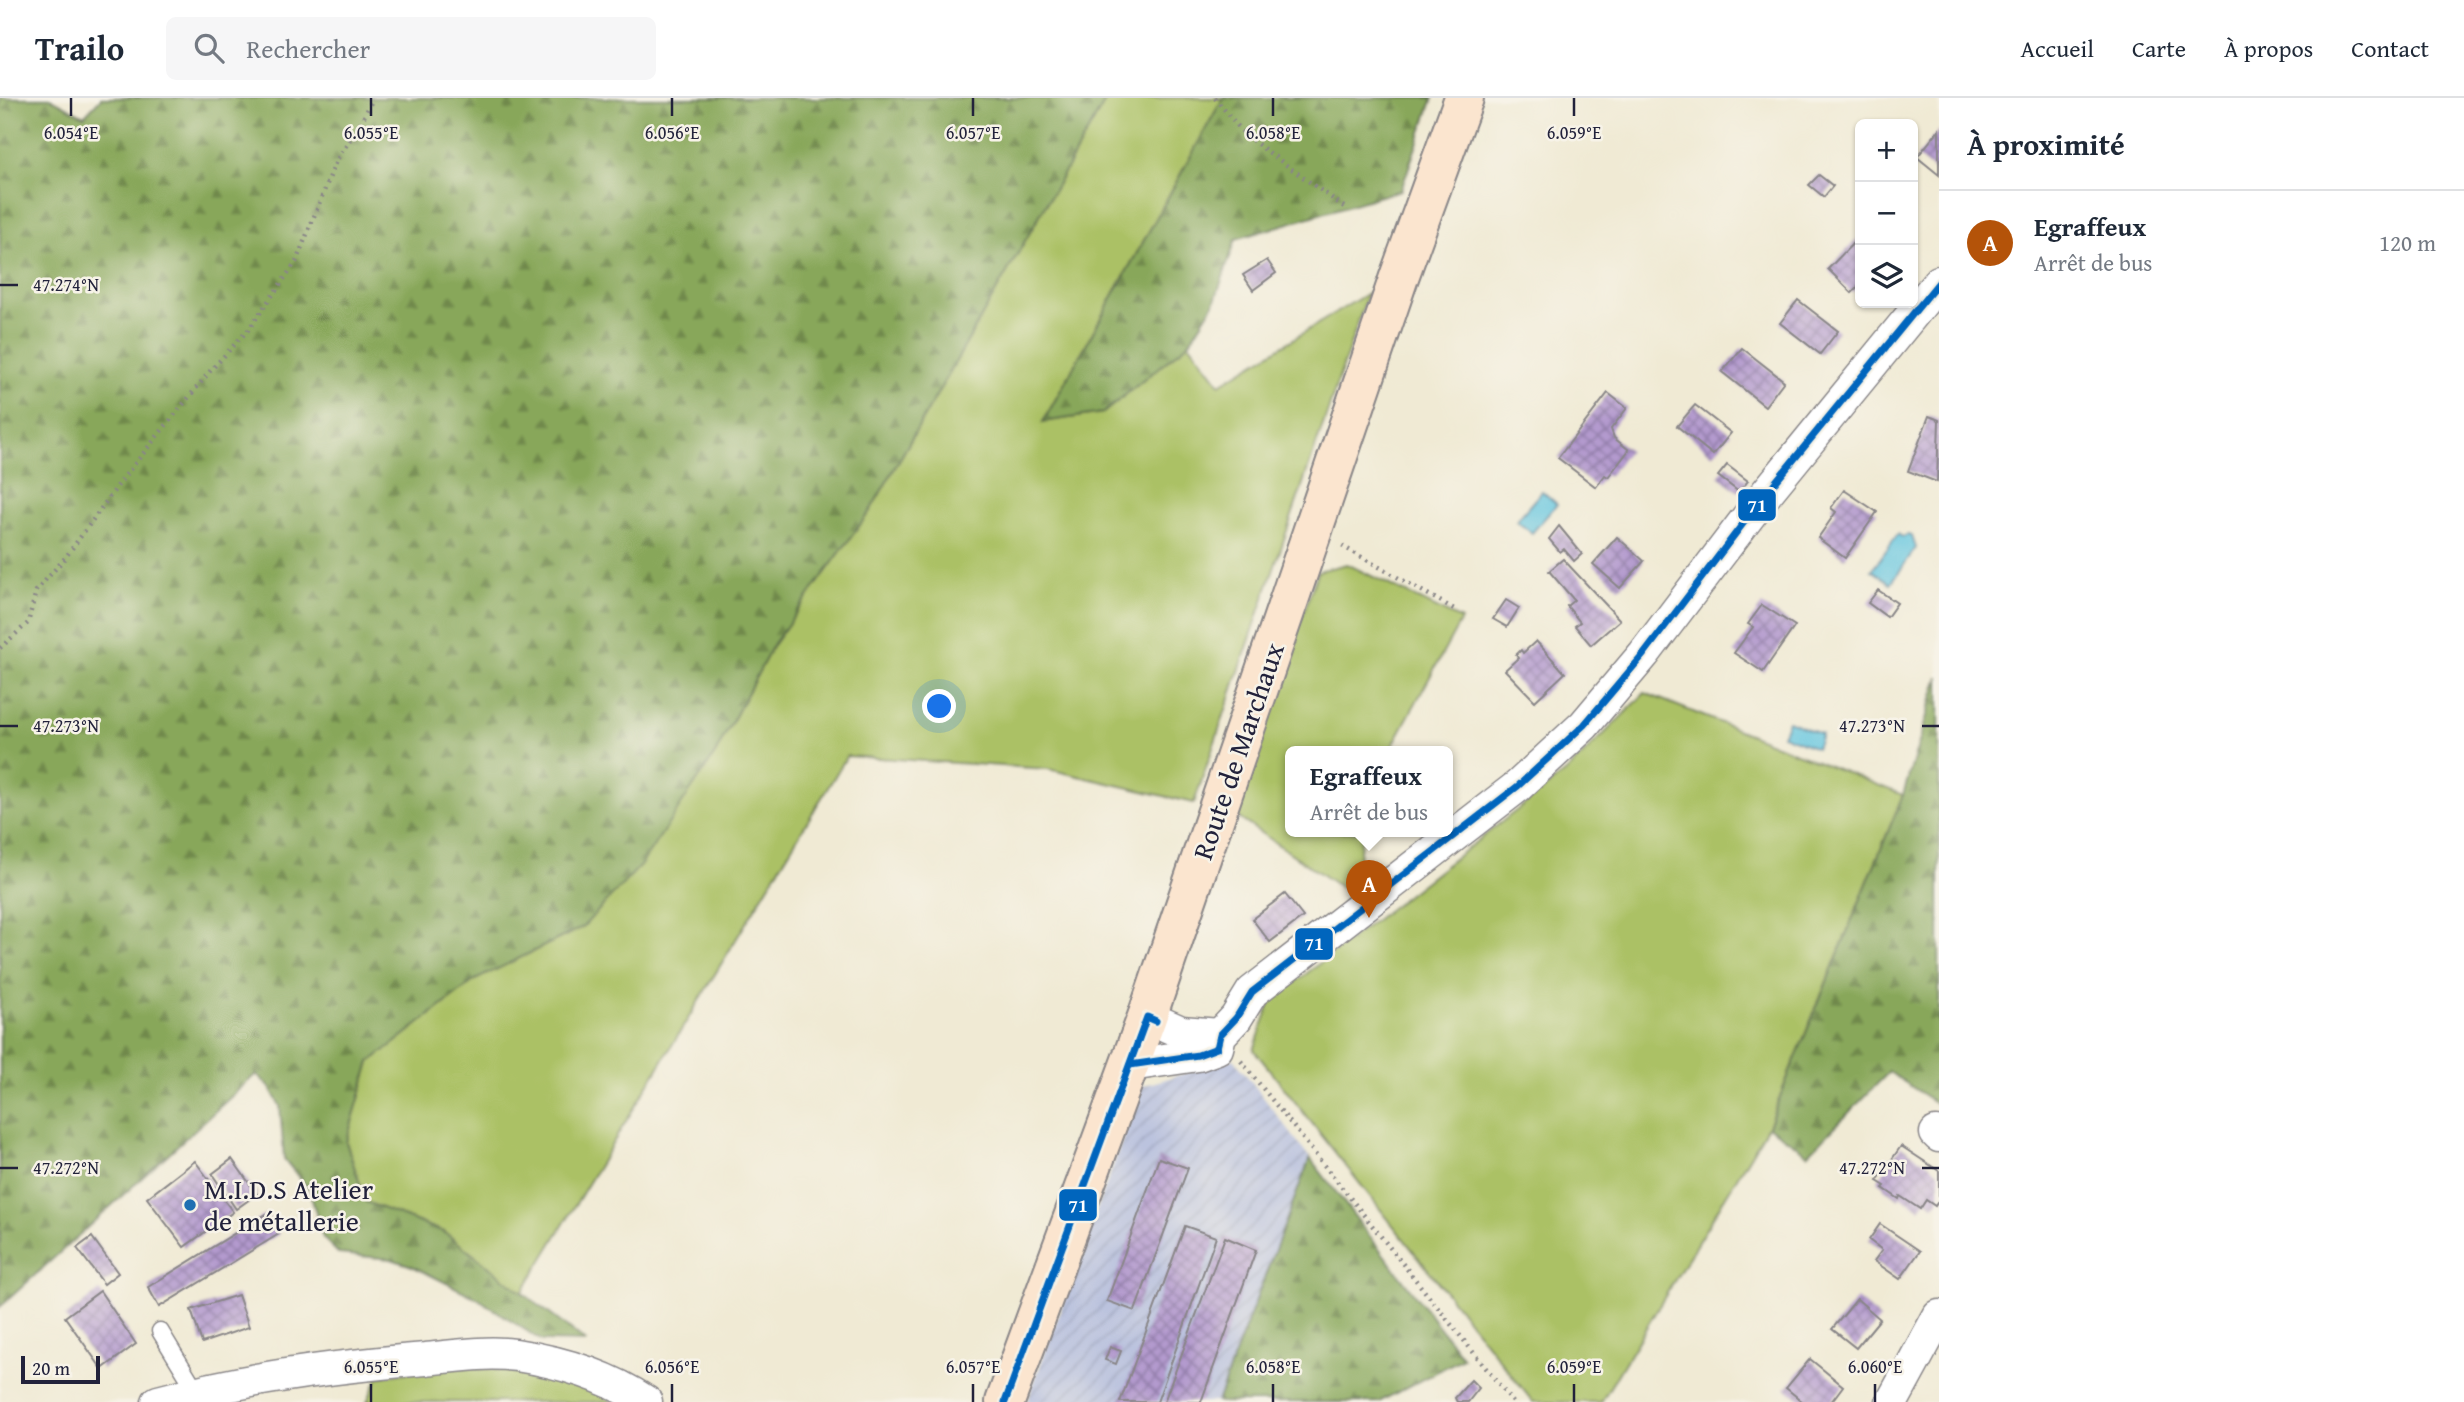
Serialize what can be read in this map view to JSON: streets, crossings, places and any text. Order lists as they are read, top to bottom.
{
  "streets": {
    "main road": ["Route de Marchaux"]
  },
  "places": ["M.I.D.S Atelier de métallerie"],
  "lines": ["transit line 71"],
  "scale_bar": "20 m",
  "page": {
    "header": "Trailo",
    "search": "Rechercher",
    "nav": [
      "Accueil",
      "Carte",
      "À propos",
      "Contact"
    ],
    "heading": "À proximité",
    "map_buttons": ["+", "−"],
    "list": [
      {
        "mark": "A",
        "name": "Egraffeux",
        "note": "Arrêt de bus",
        "value": "120 m"
      }
    ],
    "popup": ["Egraffeux", "Arrêt de bus"],
    "pins": "A",
    "scale": "20 m"
  },
  "coordinates": [
    "6.054°E",
    "6.055°E",
    "6.056°E",
    "6.057°E",
    "6.058°E",
    "6.059°E",
    "47.274°N",
    "47.273°N",
    "47.272°N",
    "6.060°E"
  ]
}
